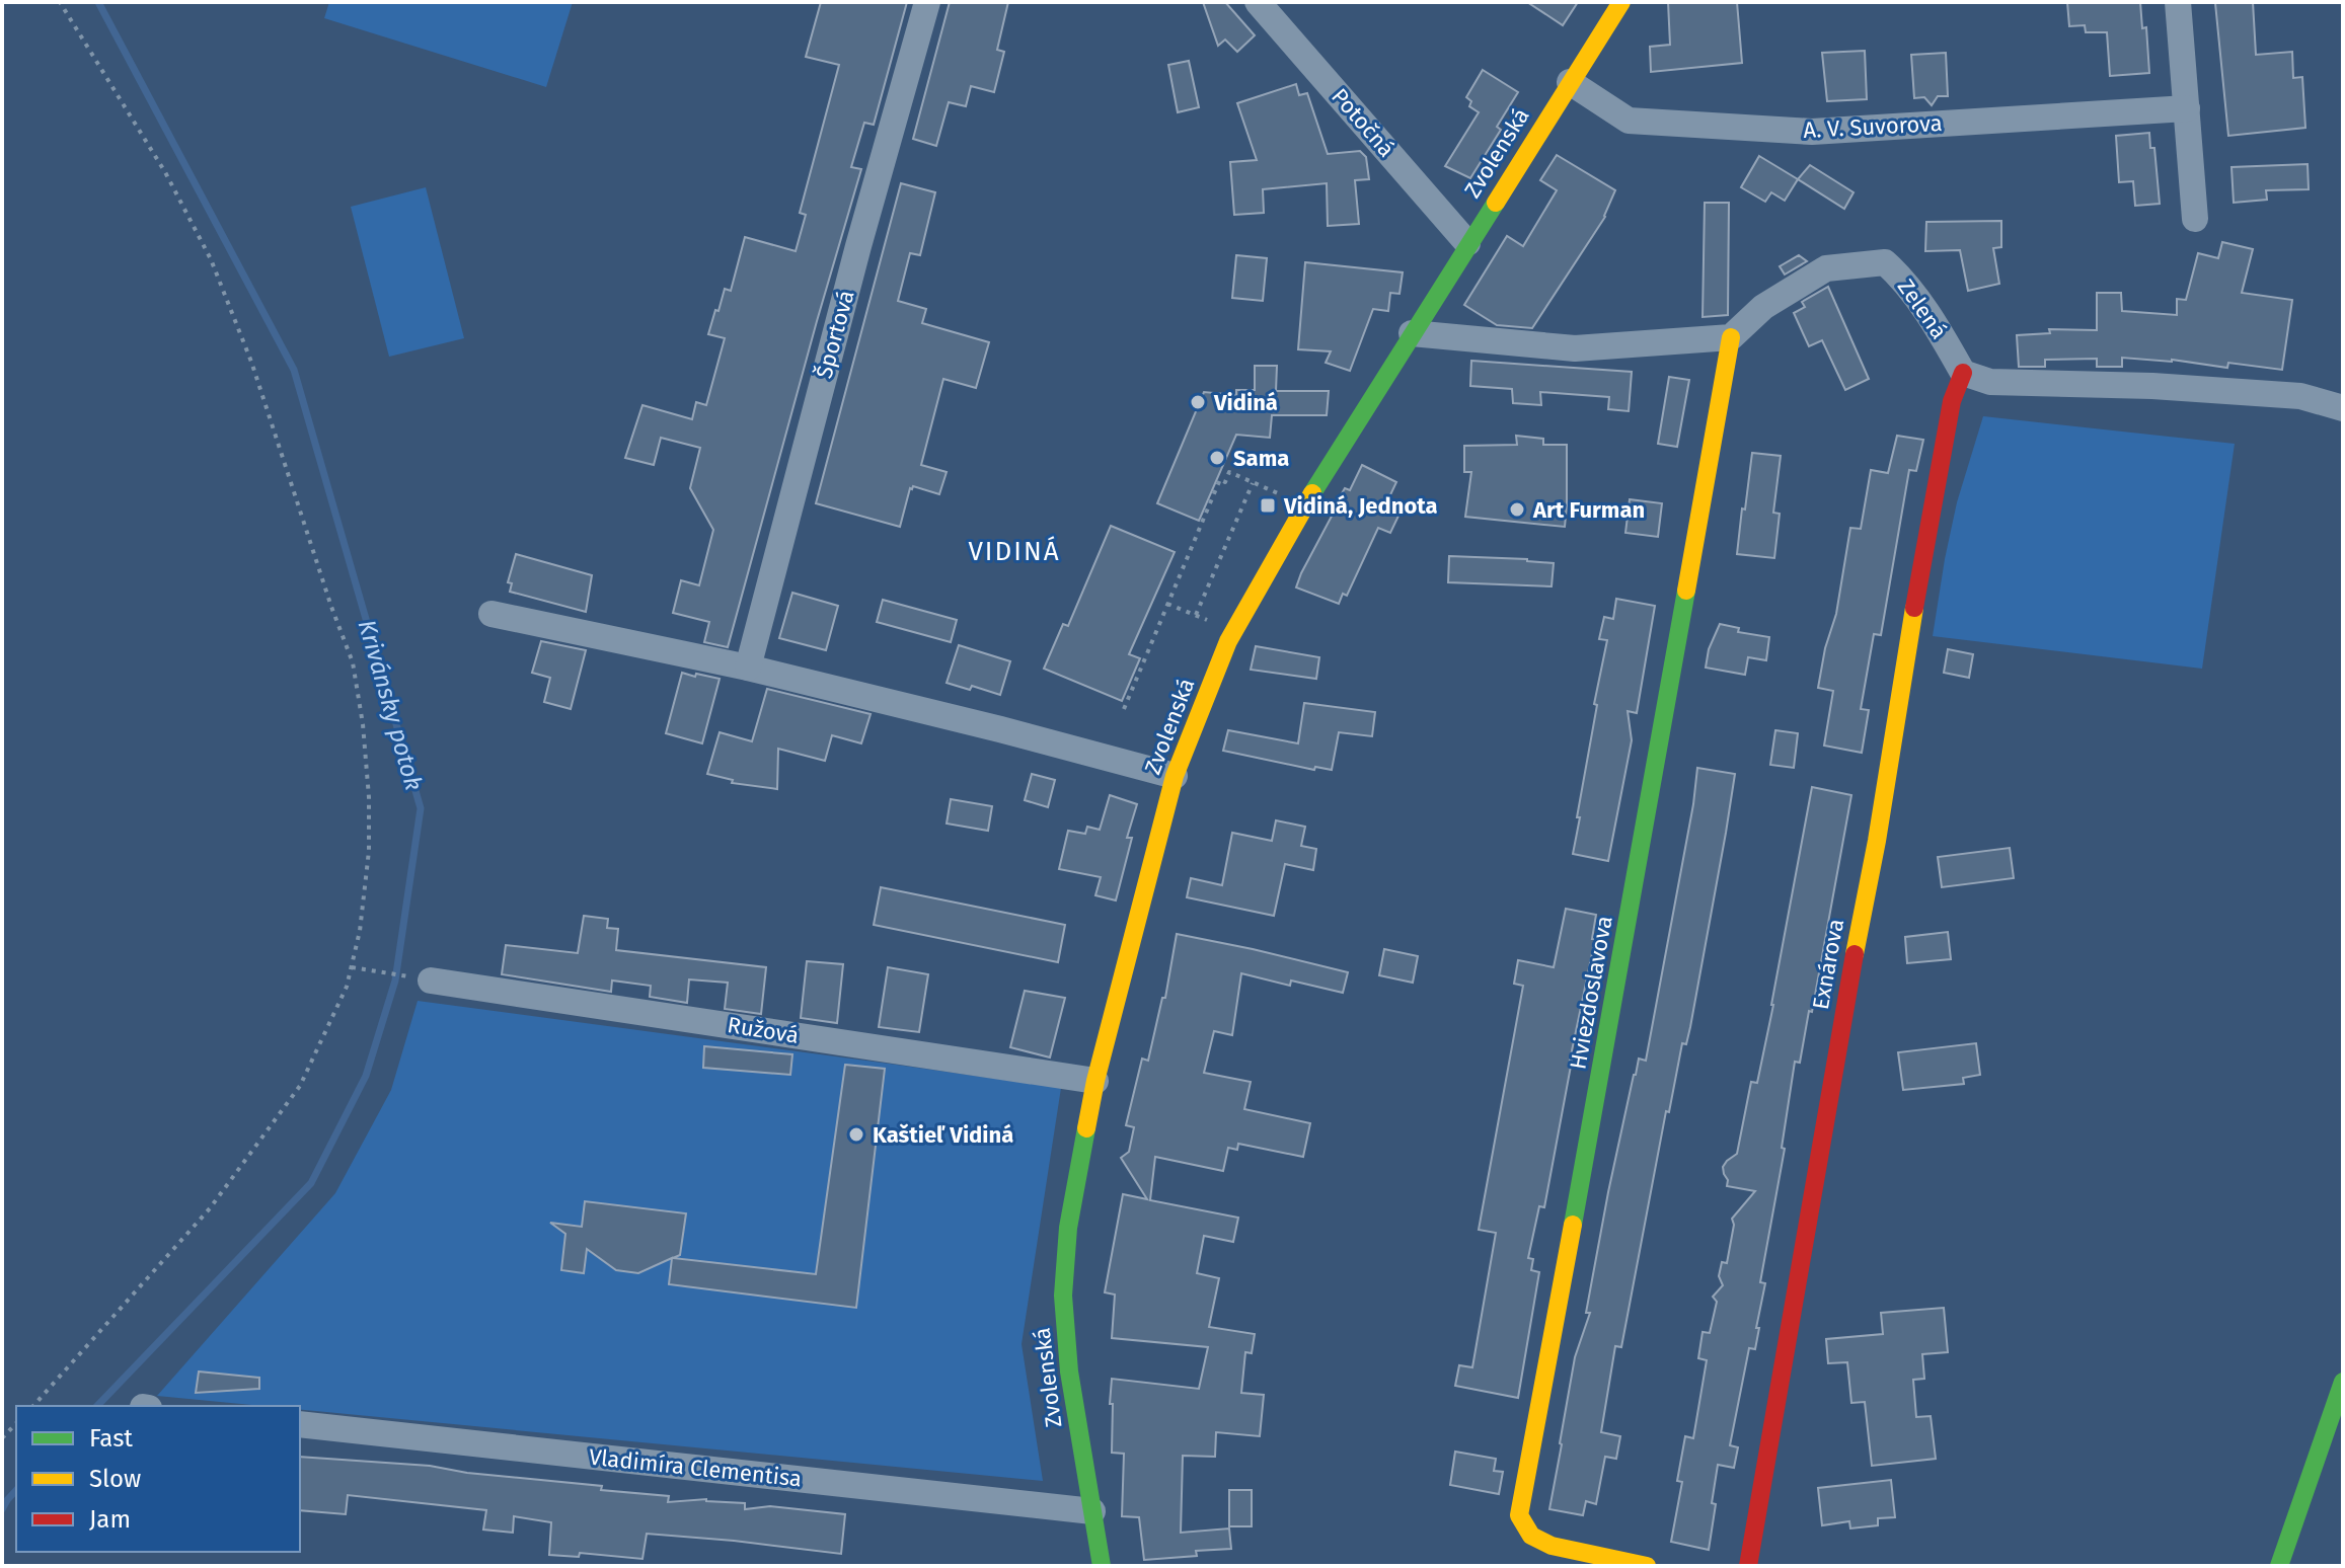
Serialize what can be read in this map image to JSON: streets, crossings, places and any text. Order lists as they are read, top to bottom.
{
  "streets": {
    "street": [
      "Potočná",
      "A. V. Suvorova",
      "Zvolenská",
      "Zelená",
      "Športová",
      "Exnárova",
      "Hviezdoslavova",
      "Ružová",
      "Vladimíra Clementisa"
    ]
  },
  "crossings": [
    ["Potočná", "Zvolenská"],
    ["A. V. Suvorova", "Zvolenská"],
    ["Zvolenská", "Ružová"],
    ["Zvolenská", "Vladimíra Clementisa"],
    ["Zelená", "Exnárova"],
    ["Zelená", "Hviezdoslavova"]
  ],
  "districts": ["VIDINÁ"],
  "water": ["Krivánsky potok"],
  "places": {
    "other": [
      "Vidiná",
      "Sama",
      "Art Furman",
      "Kaštieľ Vidiná"
    ],
    "transit": ["Vidiná, Jednota"]
  },
  "legend": ["Fast", "Slow", "Jam"]
}
